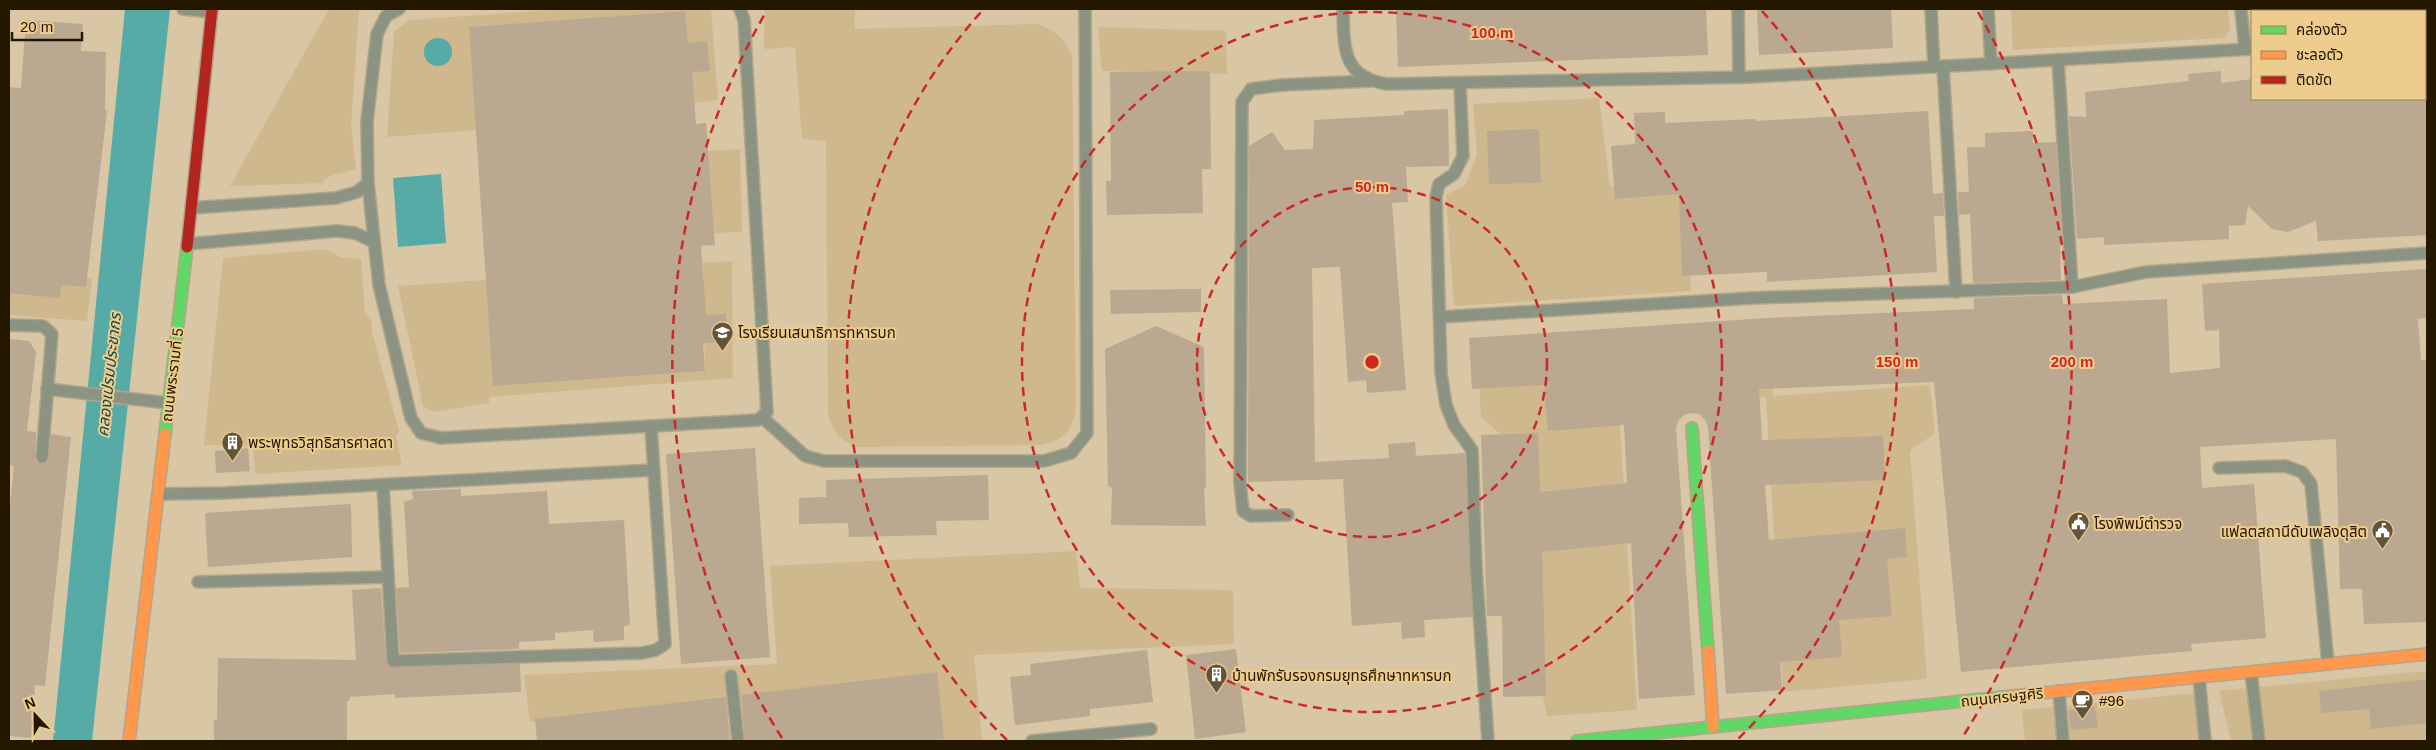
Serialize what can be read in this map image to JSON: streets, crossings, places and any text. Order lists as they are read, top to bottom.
{
  "streets": {
    "street": ["ถนนพระรามที่ 5", "ถนนเศรษฐศิริ"]
  },
  "water": ["คลองเปรมประชากร"],
  "places": {
    "school or university": ["โรงเรียนเสนาธิการทหารบก"],
    "building": ["พระพุทธวิสุทธิสารศาสดา", "บ้านพักรับรองกรมยุทธศึกษาทหารบก"],
    "public building": ["โรงพิพม์ตำรวจ", "แฟลตสถานีดับเพลิงดุสิต"],
    "cafe": ["#96"]
  },
  "legend": ["คล่องตัว", "ชะลอตัว", "ติดขัด"],
  "scale_bar": "20 m",
  "north": "top",
  "rings": [
    "100 m",
    "50 m",
    "150 m",
    "200 m"
  ]
}
